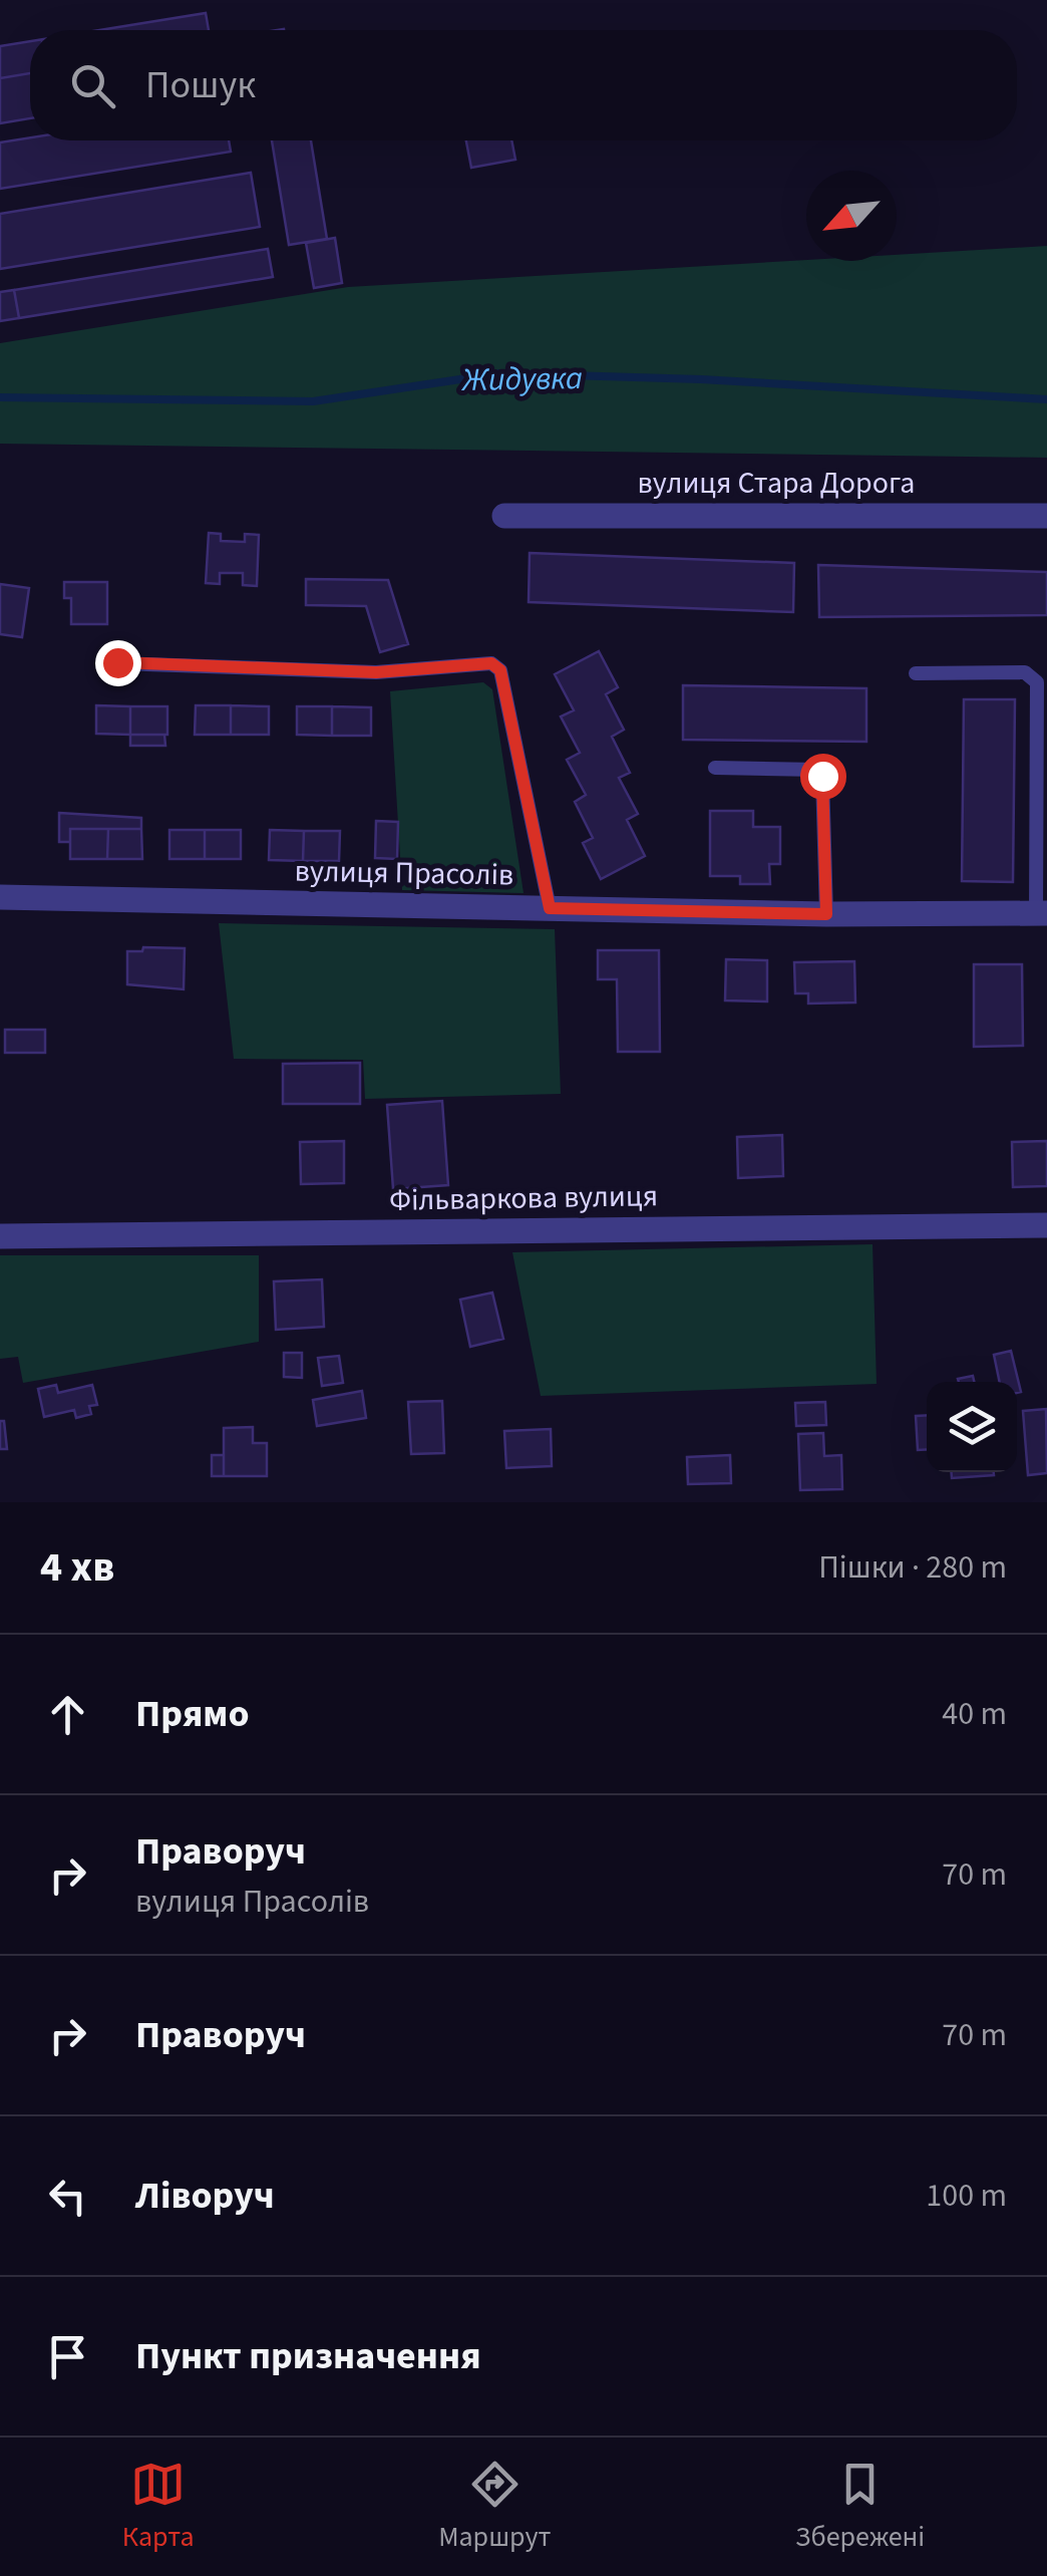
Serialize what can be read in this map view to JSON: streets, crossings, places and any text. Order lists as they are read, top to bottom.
{
  "streets": {
    "street": ["вулиця Стара Дорога", "вулиця Прасолів", "Фільваркова вулиця"]
  },
  "water": ["Жидувка"],
  "north": "bottom left",
  "page": {
    "search": "Пошук",
    "heading": ["4 хв", "Пішки · 280 m"],
    "list": [
      ["Прямо", "40 m"],
      ["Праворуч", "вулиця Прасолів", "70 m"],
      ["Праворуч", "70 m"],
      ["Ліворуч", "100 m"],
      "Пункт призначення"
    ],
    "nav": ["Карта", "Маршрут", "Збережені"]
  }
}
